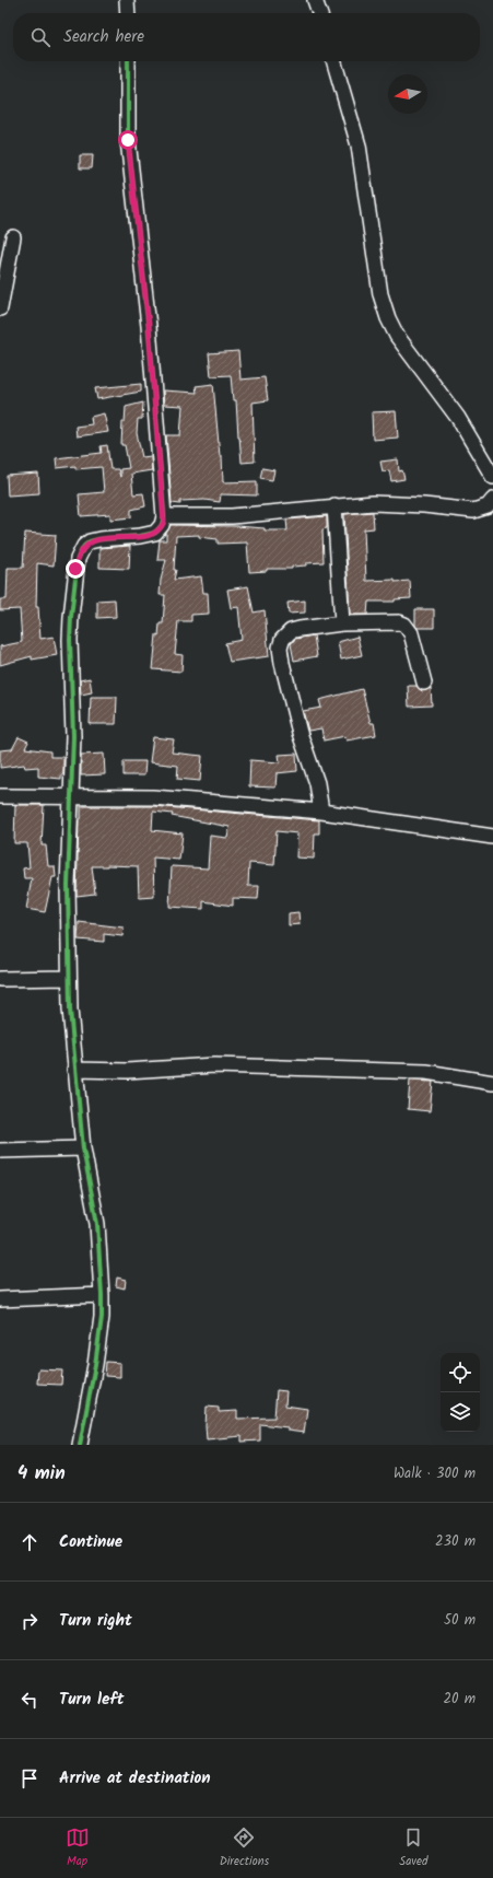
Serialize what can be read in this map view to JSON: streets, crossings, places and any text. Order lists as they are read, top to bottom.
{
  "north": "left",
  "page": {
    "search": "Search here",
    "heading": ["4 min", "Walk · 300 m"],
    "list": [
      ["Continue", "230 m"],
      ["Turn right", "50 m"],
      ["Turn left", "20 m"],
      "Arrive at destination"
    ],
    "nav": ["Map", "Directions", "Saved"]
  }
}
